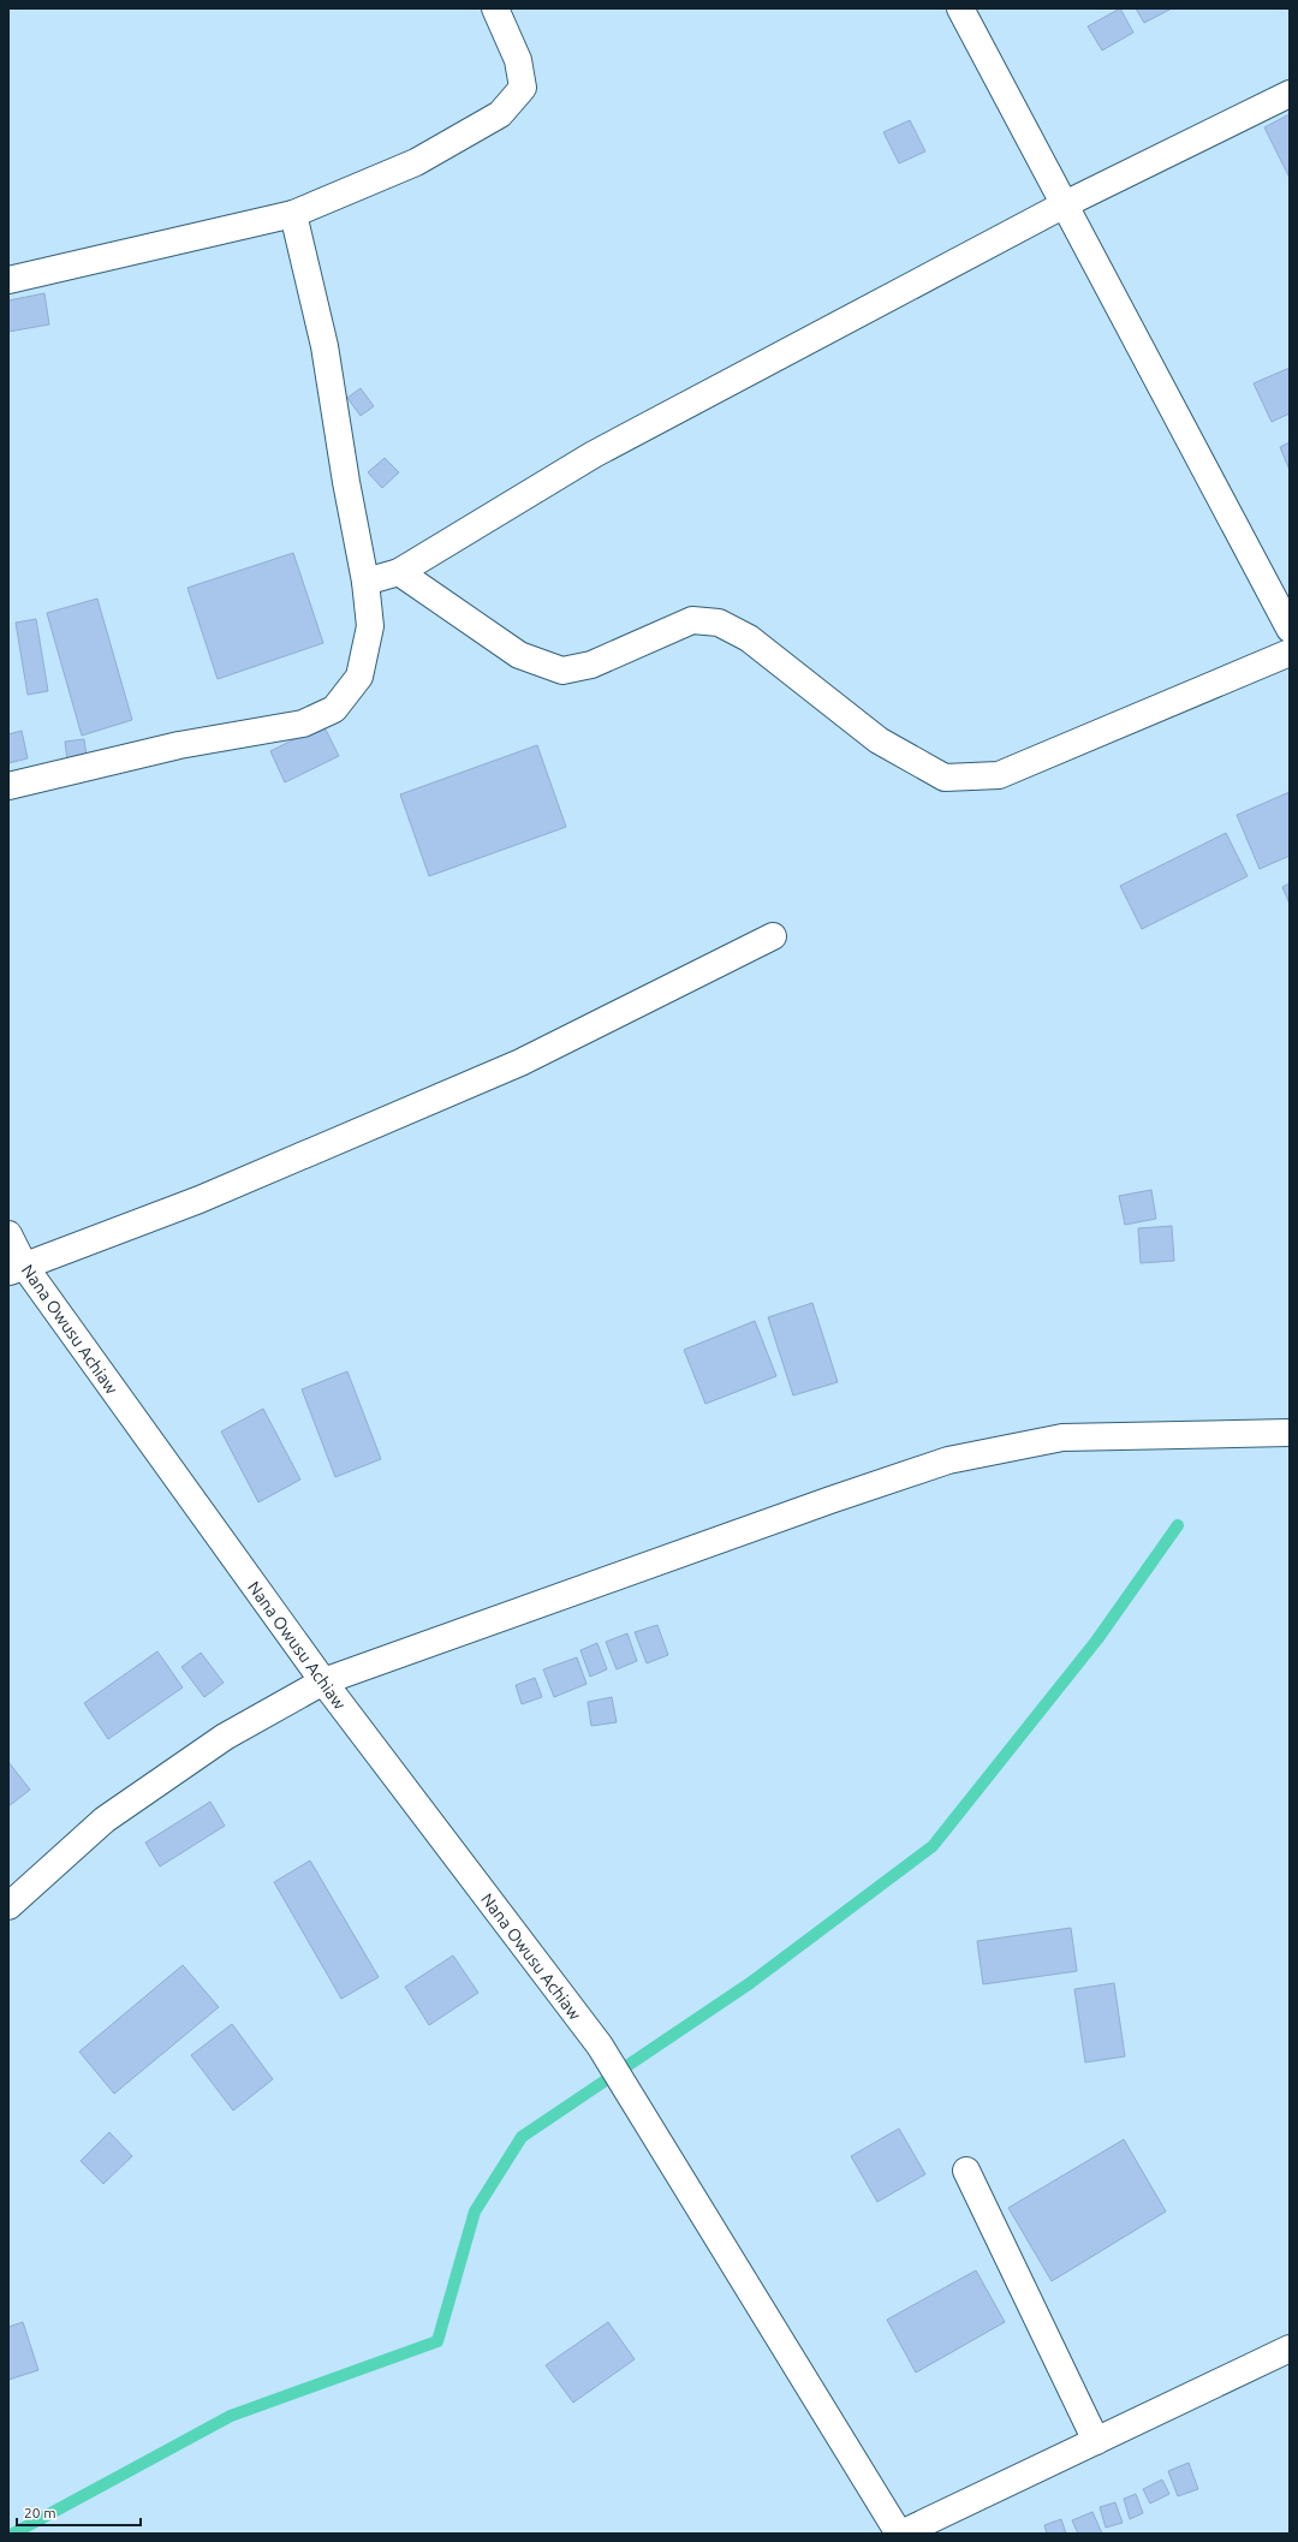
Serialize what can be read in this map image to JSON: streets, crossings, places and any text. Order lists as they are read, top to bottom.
{
  "streets": {
    "street": ["Nana Owusu Achiaw"]
  },
  "scale_bar": "20 m"
}
